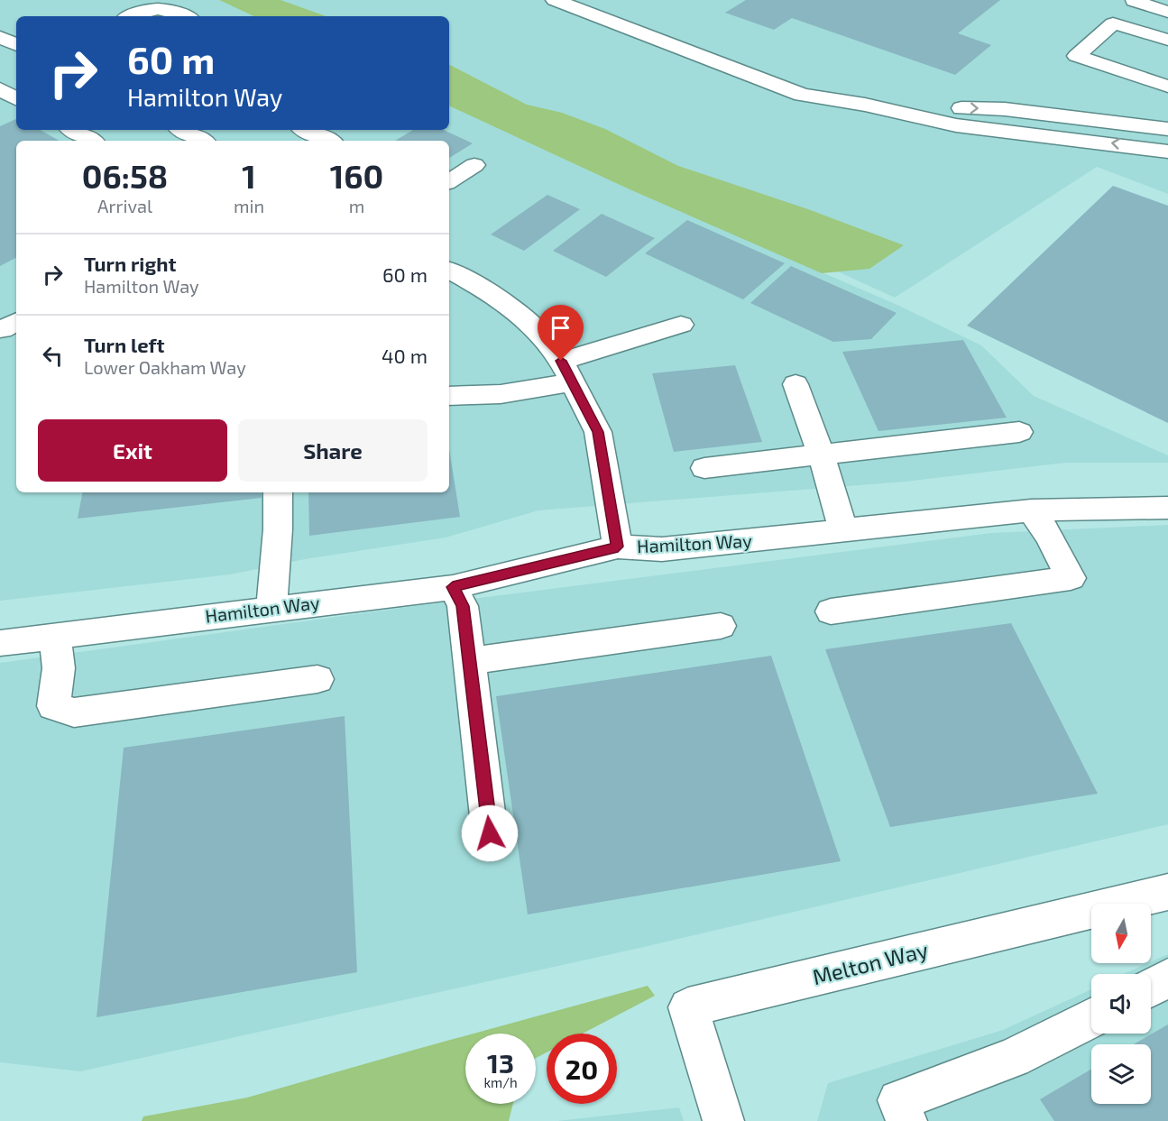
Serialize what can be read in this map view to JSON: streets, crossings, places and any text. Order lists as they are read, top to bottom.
{
  "streets": {
    "street": ["Hamilton Way", "Melton Way"]
  },
  "north": "bottom",
  "page": {
    "turn": ["60 m", "Hamilton Way"],
    "eta": [
      "06:58",
      "Arrival",
      "1",
      "min",
      "160",
      "m"
    ],
    "list": [
      {
        "name": "Turn right",
        "note": "Hamilton Way",
        "value": "60 m"
      },
      {
        "name": "Turn left",
        "note": "Lower Oakham Way",
        "value": "40 m"
      }
    ],
    "buttons": ["Exit", "Share"],
    "speed": "13 km/h",
    "limit": "20"
  }
}
